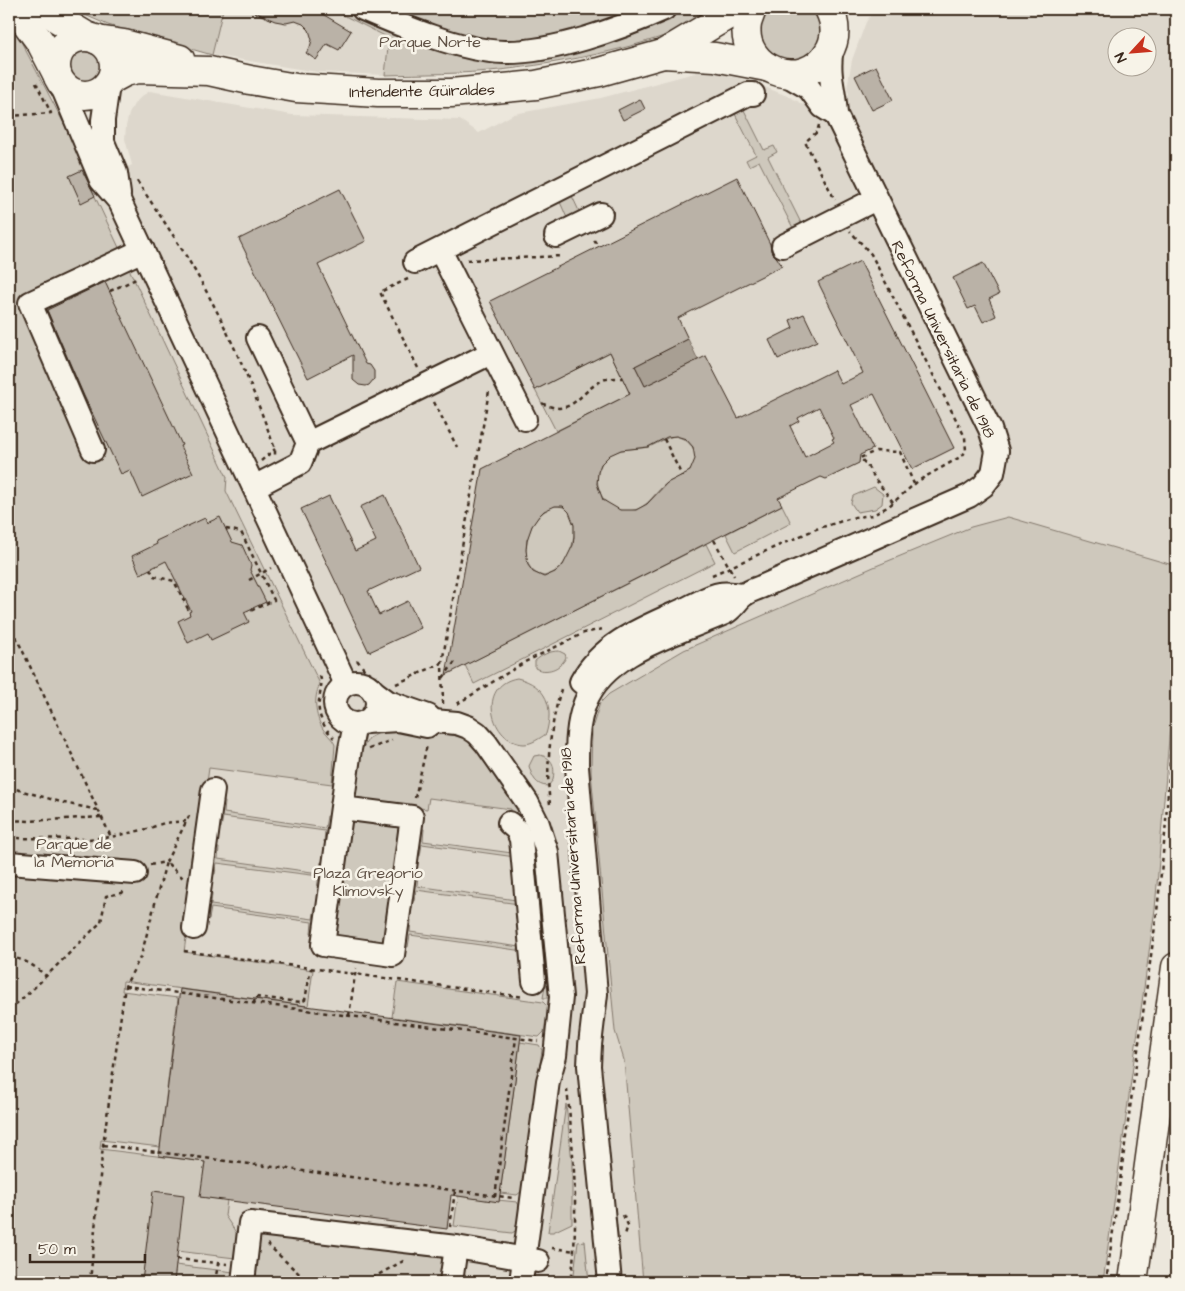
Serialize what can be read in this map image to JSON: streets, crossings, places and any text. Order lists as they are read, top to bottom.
{
  "streets": {
    "main road": ["Intendente Güiraldes"],
    "lane": ["Reforma Universitaria de 1918"]
  },
  "crossings": [
    ["Intendente Güiraldes", "Reforma Universitaria de 1918"]
  ],
  "parks": ["Parque Norte", "Parque de la Memoria", "Plaza Gregorio Klimovsky"],
  "scale_bar": "50 m",
  "north": "bottom left"
}
